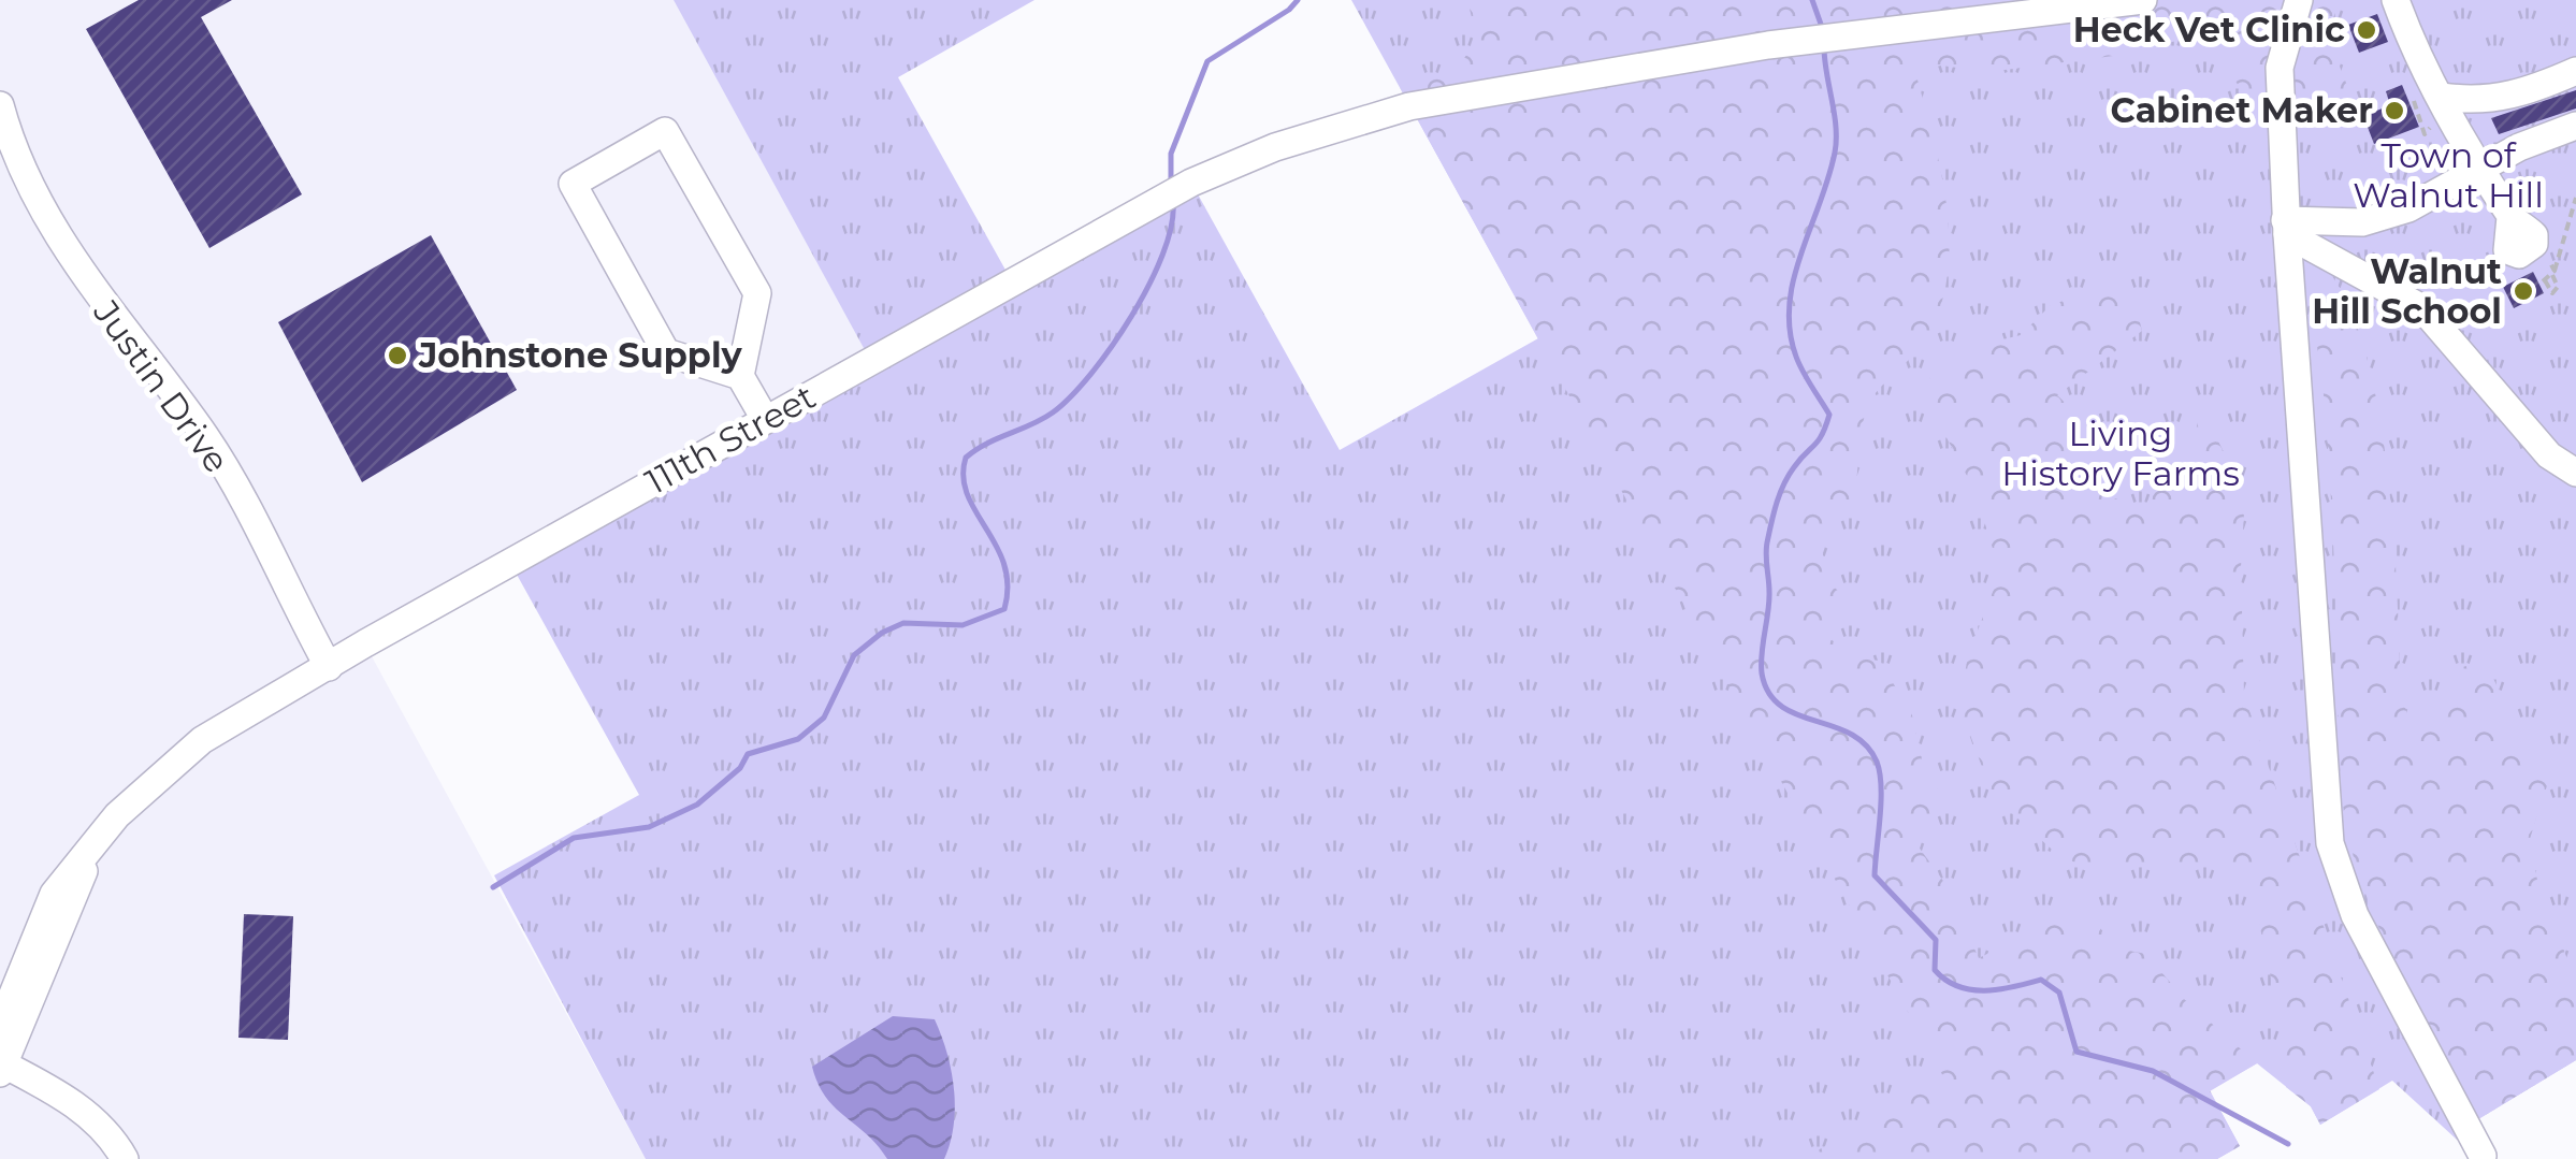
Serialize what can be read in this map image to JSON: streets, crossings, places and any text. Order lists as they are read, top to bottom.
{
  "streets": {
    "street": ["Justin Drive", "111th Street"]
  },
  "crossings": [
    ["Justin Drive", "111th Street"]
  ],
  "parks": ["Town of Walnut Hill", "Living History Farms"],
  "places": [
    "Heck Vet Clinic",
    "Cabinet Maker",
    "Walnut Hill School",
    "Johnstone Supply"
  ]
}
